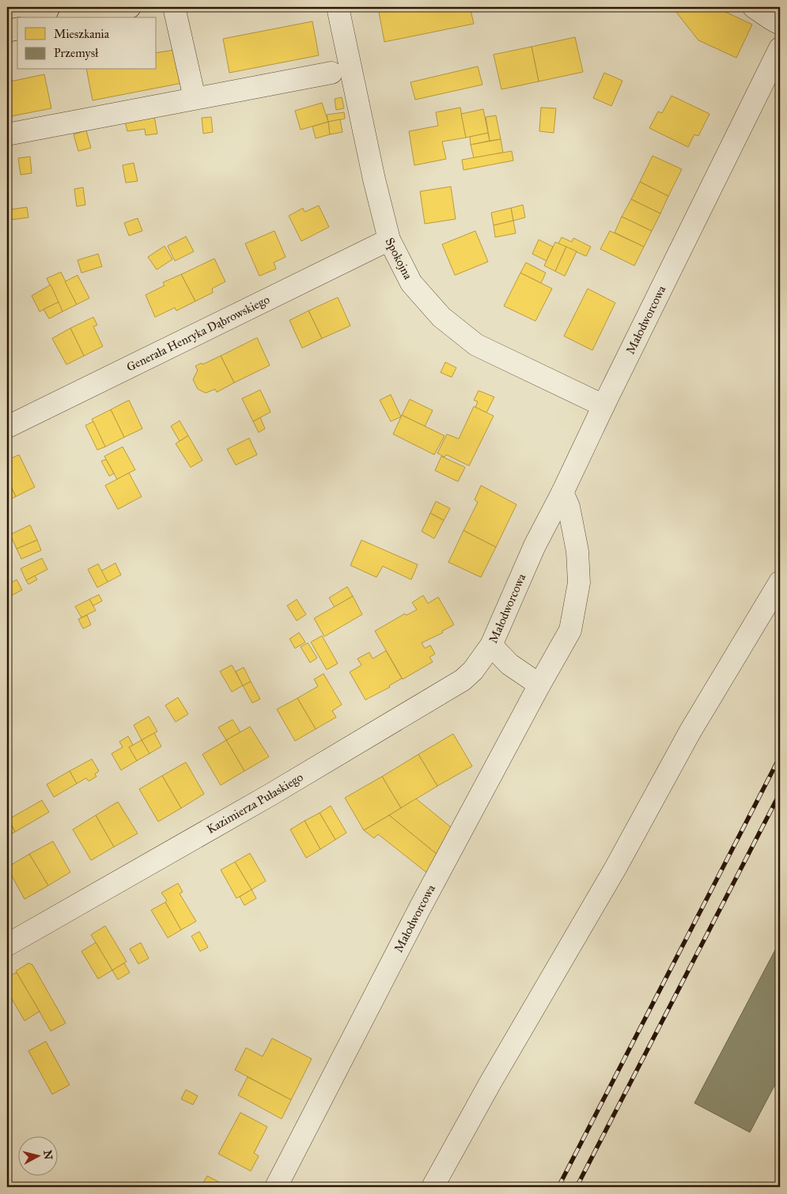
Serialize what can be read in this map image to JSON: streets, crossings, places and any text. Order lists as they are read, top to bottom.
{
  "streets": {
    "street": [
      "Spokojna",
      "Małodworcowa",
      "Generała Henryka Dąbrowskiego",
      "Kazimierza Pułaskiego"
    ]
  },
  "crossings": [
    ["Spokojna", "Małodworcowa"],
    ["Spokojna", "Generała Henryka Dąbrowskiego"],
    ["Małodworcowa", "Kazimierza Pułaskiego"]
  ],
  "legend": ["Mieszkania", "Przemysł"],
  "north": "right"
}
